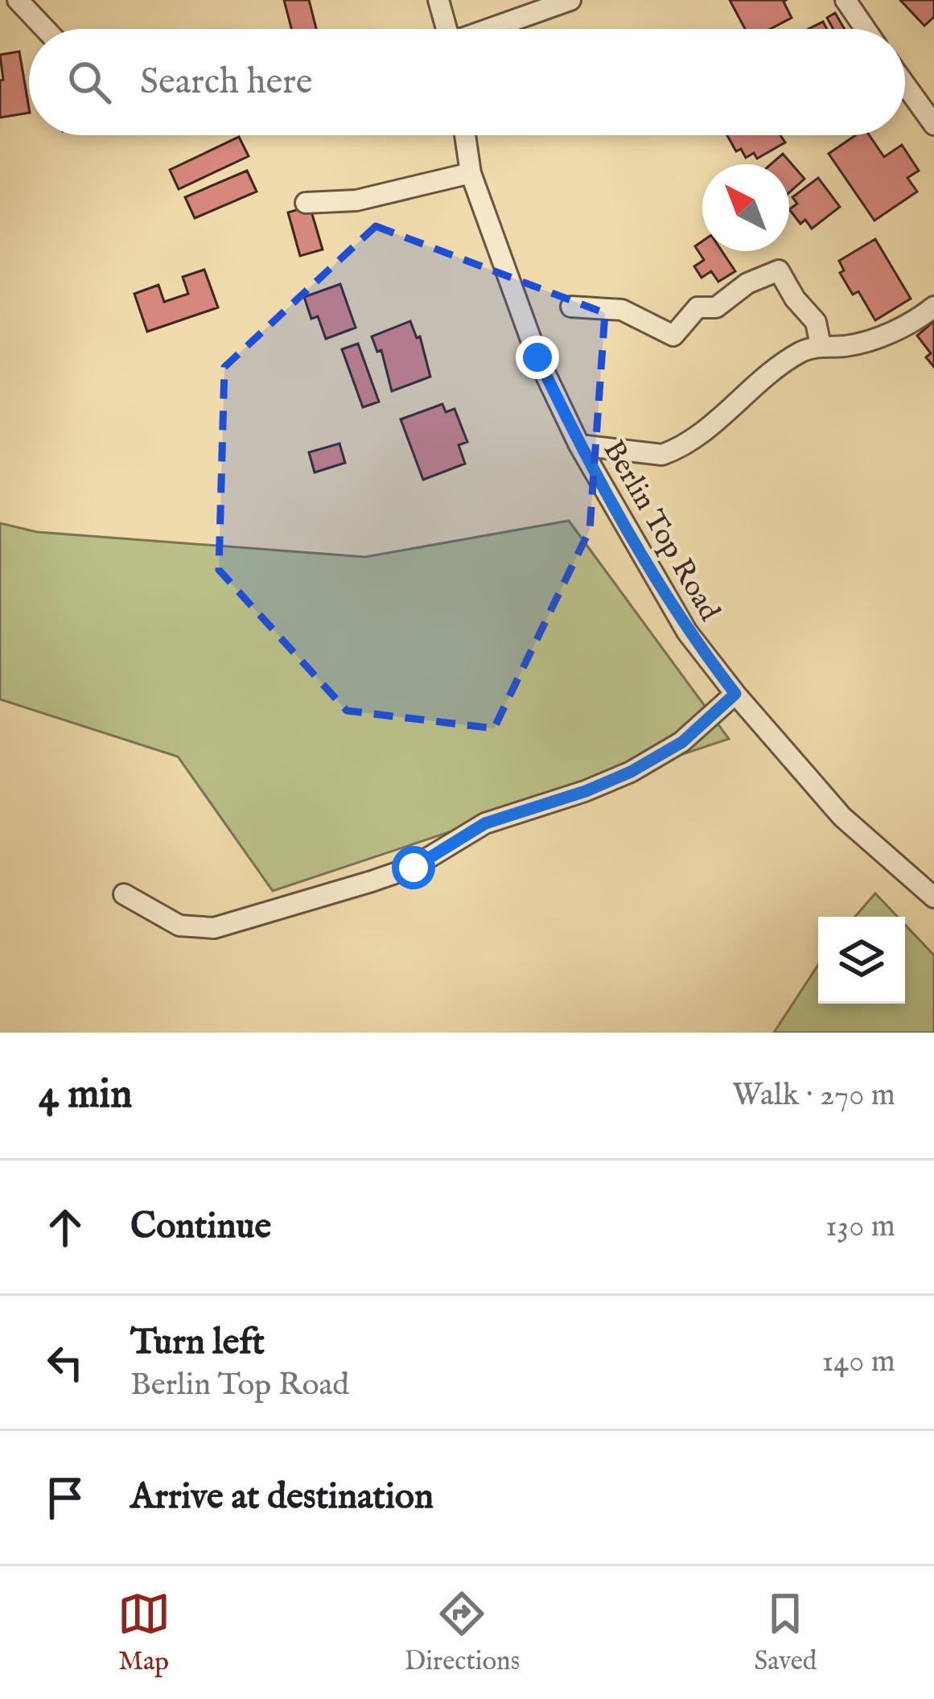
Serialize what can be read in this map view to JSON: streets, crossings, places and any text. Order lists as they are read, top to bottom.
{
  "streets": {
    "street": ["Berlin Top Road"]
  },
  "north": "top left",
  "page": {
    "search": "Search here",
    "heading": ["4 min", "Walk · 270 m"],
    "list": [
      ["Continue", "130 m"],
      ["Turn left", "Berlin Top Road", "140 m"],
      "Arrive at destination"
    ],
    "nav": ["Map", "Directions", "Saved"]
  }
}
